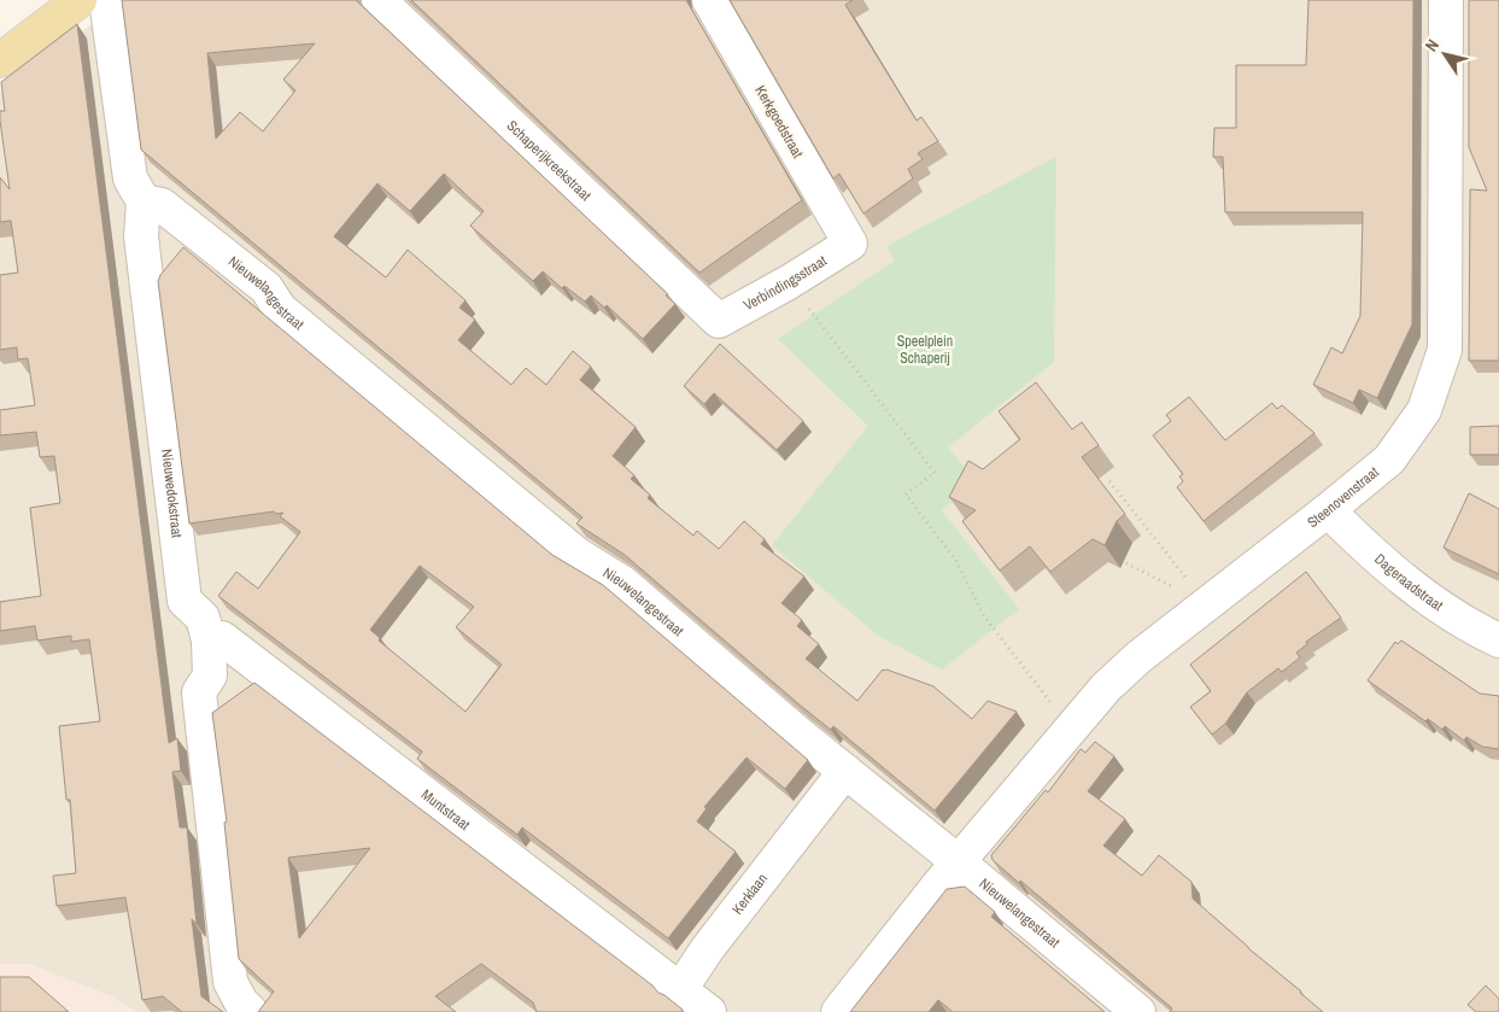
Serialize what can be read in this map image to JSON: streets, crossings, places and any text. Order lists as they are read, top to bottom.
{
  "streets": {
    "street": [
      "Kerkgoedstraat",
      "Schaperijkreekstraat",
      "Verbindingsstraat",
      "Nieuwelangestraat",
      "Nieuwedokstraat",
      "Steenovenstraat",
      "Dageraadstraat",
      "Muntstraat",
      "Kerklaan"
    ]
  },
  "crossings": [
    ["Kerkgoedstraat", "Verbindingsstraat"],
    ["Schaperijkreekstraat", "Verbindingsstraat"],
    ["Nieuwelangestraat", "Nieuwedokstraat"],
    ["Nieuwelangestraat", "Steenovenstraat"],
    ["Nieuwelangestraat", "Kerklaan"],
    ["Nieuwedokstraat", "Muntstraat"],
    ["Steenovenstraat", "Dageraadstraat"],
    ["Muntstraat", "Kerklaan"]
  ],
  "parks": ["Speelplein Schaperij"],
  "north": "top left"
}
